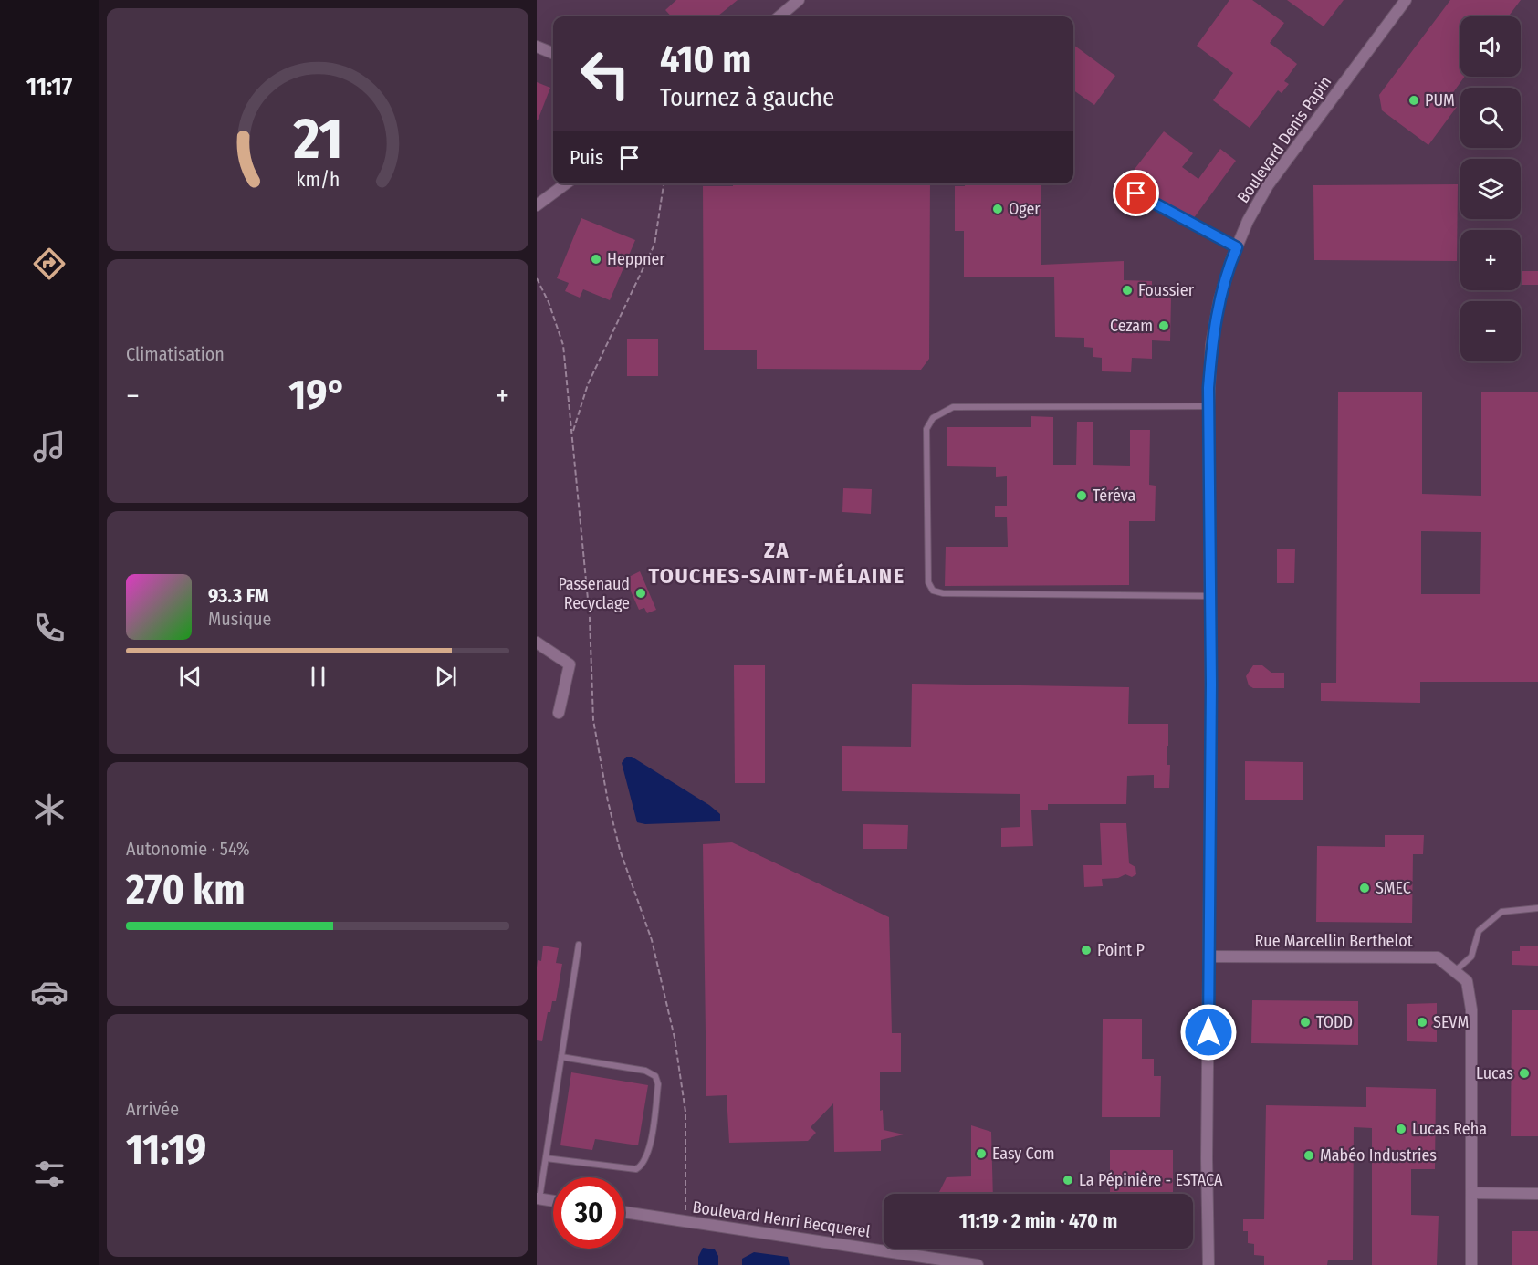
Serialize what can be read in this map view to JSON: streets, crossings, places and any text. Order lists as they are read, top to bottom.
{
  "streets": {
    "street": ["Boulevard Denis Papin", "Rue Marcellin Berthelot", "Boulevard Henri Becquerel"]
  },
  "crossings": [
    ["Boulevard Denis Papin", "Rue Marcellin Berthelot"]
  ],
  "districts": ["ZA TOUCHES-SAINT-MÉLAINE"],
  "places": [
    "PUM",
    "Oger",
    "Heppner",
    "Foussier",
    "Cezam",
    "Téréva",
    "Passenaud Recyclage",
    "SMEC",
    "Point P",
    "TODD",
    "SEVM",
    "Lucas",
    "Lucas Reha",
    "Easy Com",
    "Mabéo Industries",
    "La Pépinière - ESTACA"
  ],
  "page": {
    "tabs": "11:17",
    "map_buttons": ["+", "−"],
    "turn": ["410 m", "Tournez à gauche"],
    "then": "Puis",
    "tile": [
      "Climatisation",
      ["Autonomie · 54%", "270 km"],
      ["Arrivée", "11:19"]
    ],
    "heat": ["−", "19°", "+"],
    "song": ["93.3 FM", "Musique"],
    "limit": "30",
    "trip": "11:19 · 2 min · 470 m",
    "gauge": ["21", "km/h"]
  }
}
